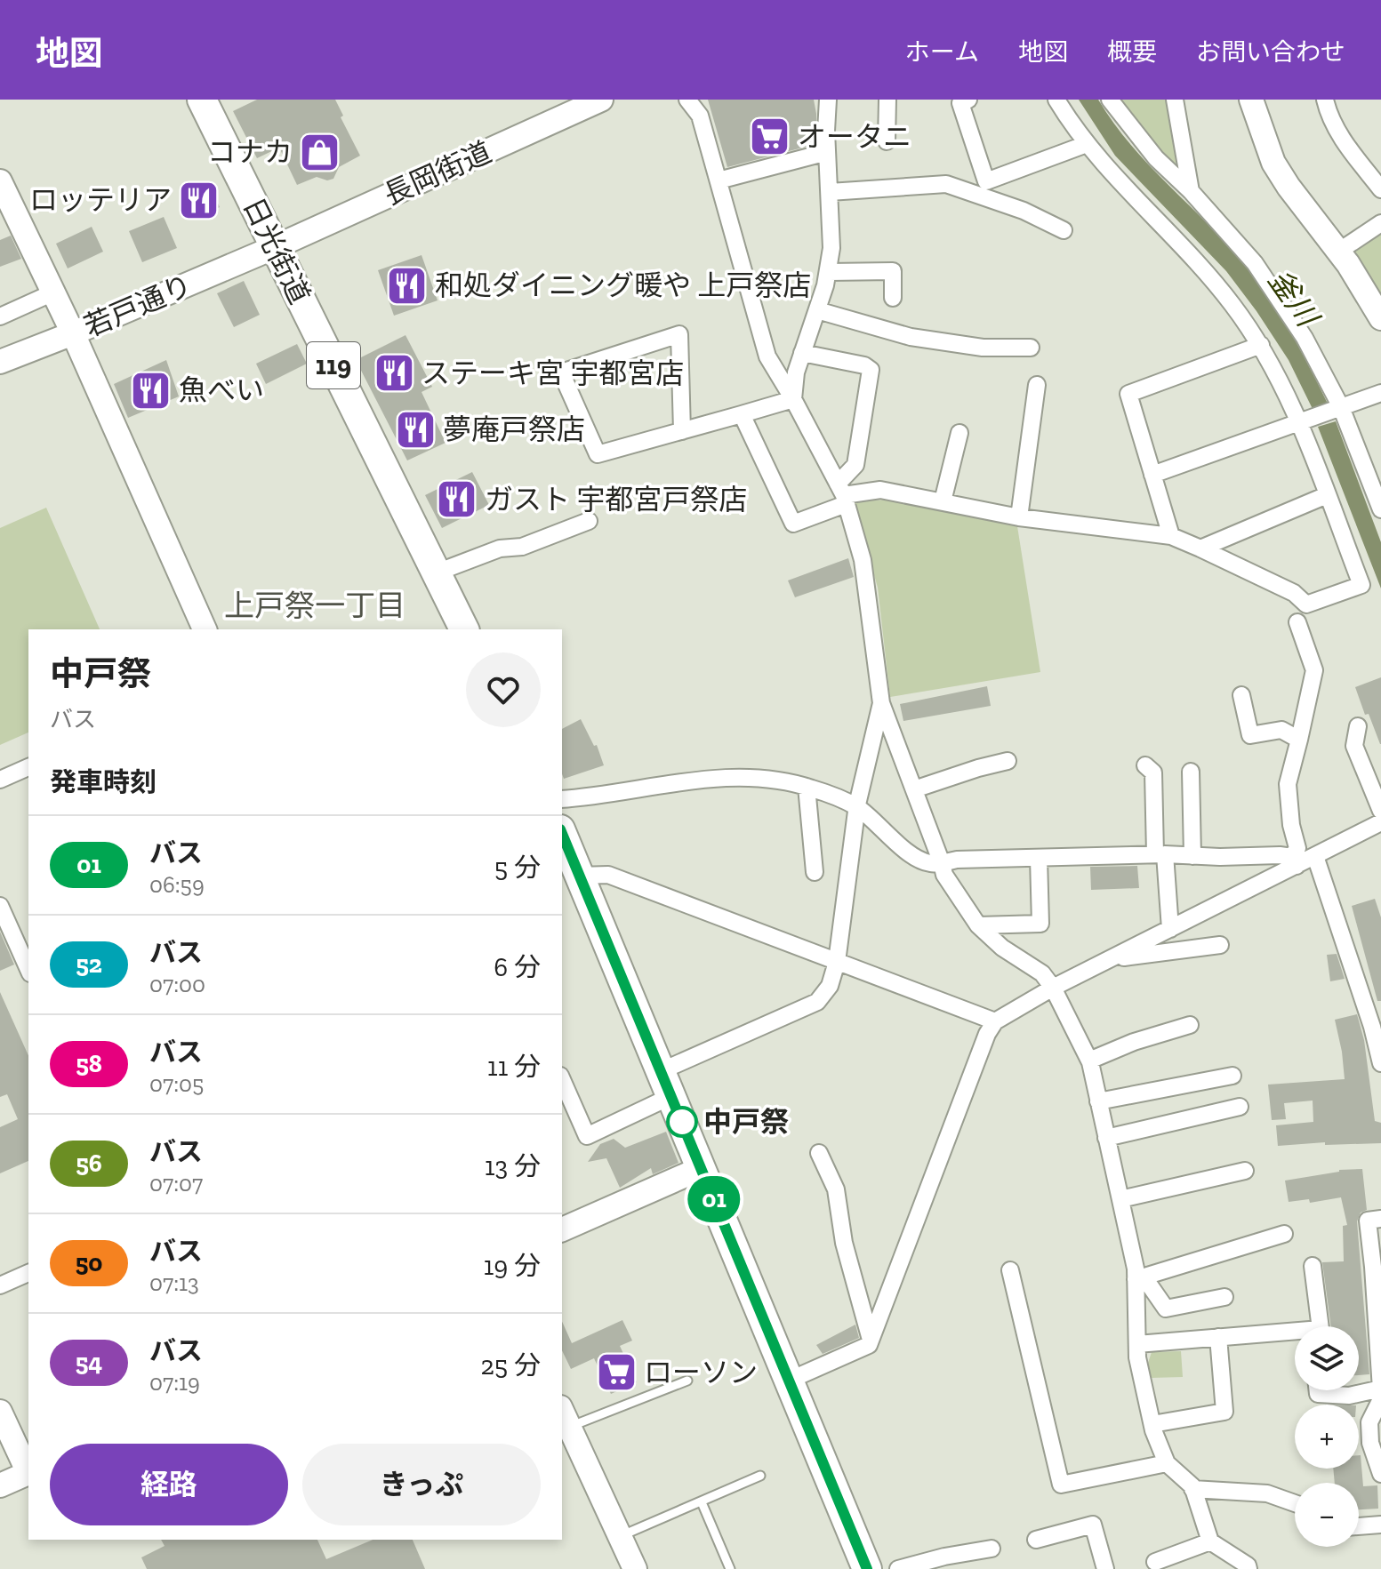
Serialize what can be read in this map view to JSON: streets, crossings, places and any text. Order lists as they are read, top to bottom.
{
  "streets": {
    "highway": ["日光街道", "119"],
    "street": ["長岡街道", "若戸通り"]
  },
  "crossings": [
    ["長岡街道", "日光街道"],
    ["長岡街道", "若戸通り"],
    ["日光街道", "若戸通り"]
  ],
  "districts": ["上戸祭一丁目"],
  "water": ["釜川"],
  "places": {
    "supermarket": ["オータニ", "ローソン"],
    "shop": ["コナカ"],
    "restaurant": [
      "ロッテリア",
      "和処ダイニング暖や 上戸祭店",
      "ステーキ宮 宇都宮店",
      "魚べい",
      "夢庵戸祭店",
      "ガスト 宇都宮戸祭店"
    ],
    "other": ["中戸祭"]
  },
  "lines": ["bus line 01"],
  "page": {
    "header": "地図",
    "nav": [
      "ホーム",
      "地図",
      "概要",
      "お問い合わせ"
    ],
    "on_map": "01",
    "heading": [
      ["中戸祭", "バス"],
      "発車時刻"
    ],
    "list": [
      {
        "mark": "01",
        "name": "バス",
        "note": "06:59",
        "value": "5 分"
      },
      {
        "mark": "52",
        "name": "バス",
        "note": "07:00",
        "value": "6 分"
      },
      {
        "mark": "58",
        "name": "バス",
        "note": "07:05",
        "value": "11 分"
      },
      {
        "mark": "56",
        "name": "バス",
        "note": "07:07",
        "value": "13 分"
      },
      {
        "mark": "50",
        "name": "バス",
        "note": "07:13",
        "value": "19 分"
      },
      {
        "mark": "54",
        "name": "バス",
        "note": "07:19",
        "value": "25 分"
      }
    ],
    "map_buttons": ["+", "−"],
    "buttons": ["経路", "きっぷ"]
  }
}
